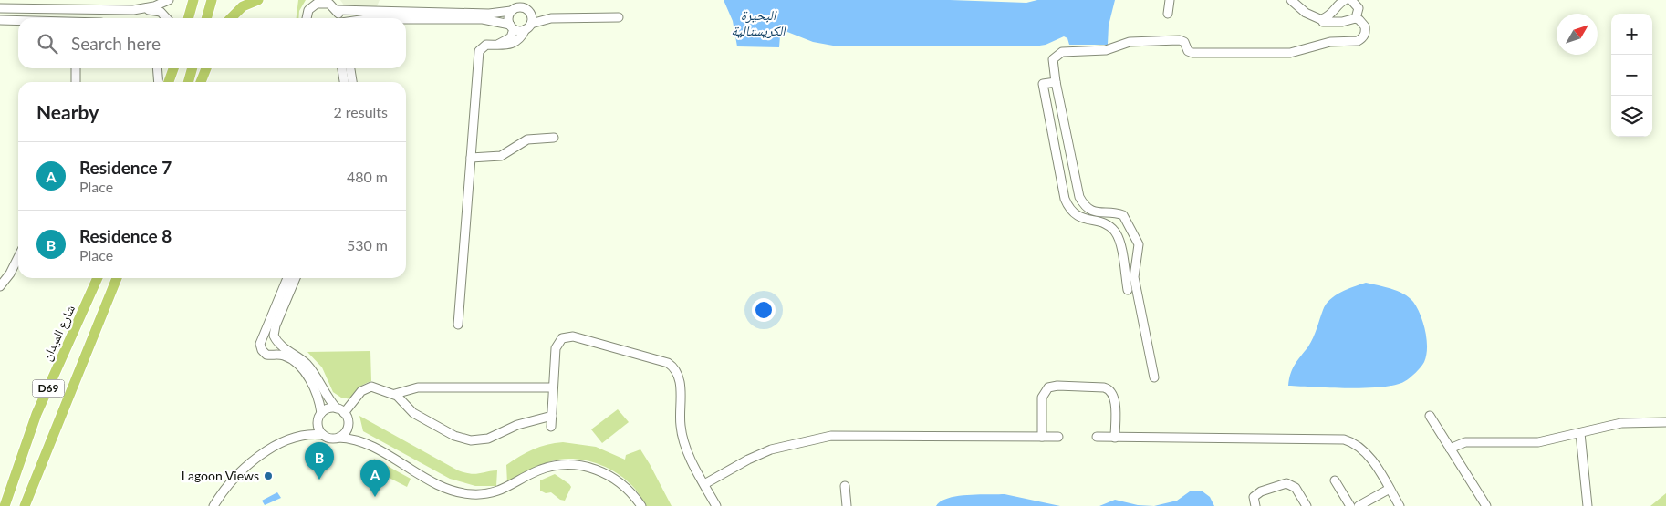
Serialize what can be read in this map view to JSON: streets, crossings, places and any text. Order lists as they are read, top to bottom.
{
  "streets": {
    "main road": ["شارع الميدان", "D69"]
  },
  "water": ["البحيرة الكريستالية"],
  "places": ["Lagoon Views"],
  "north": "top right",
  "page": {
    "map_buttons": ["+", "−"],
    "search": "Search here",
    "heading": ["Nearby", "2 results"],
    "list": [
      {
        "mark": "A",
        "name": "Residence 7",
        "note": "Place",
        "value": "480 m"
      },
      {
        "mark": "B",
        "name": "Residence 8",
        "note": "Place",
        "value": "530 m"
      }
    ],
    "pins": ["B", "A"]
  }
}
